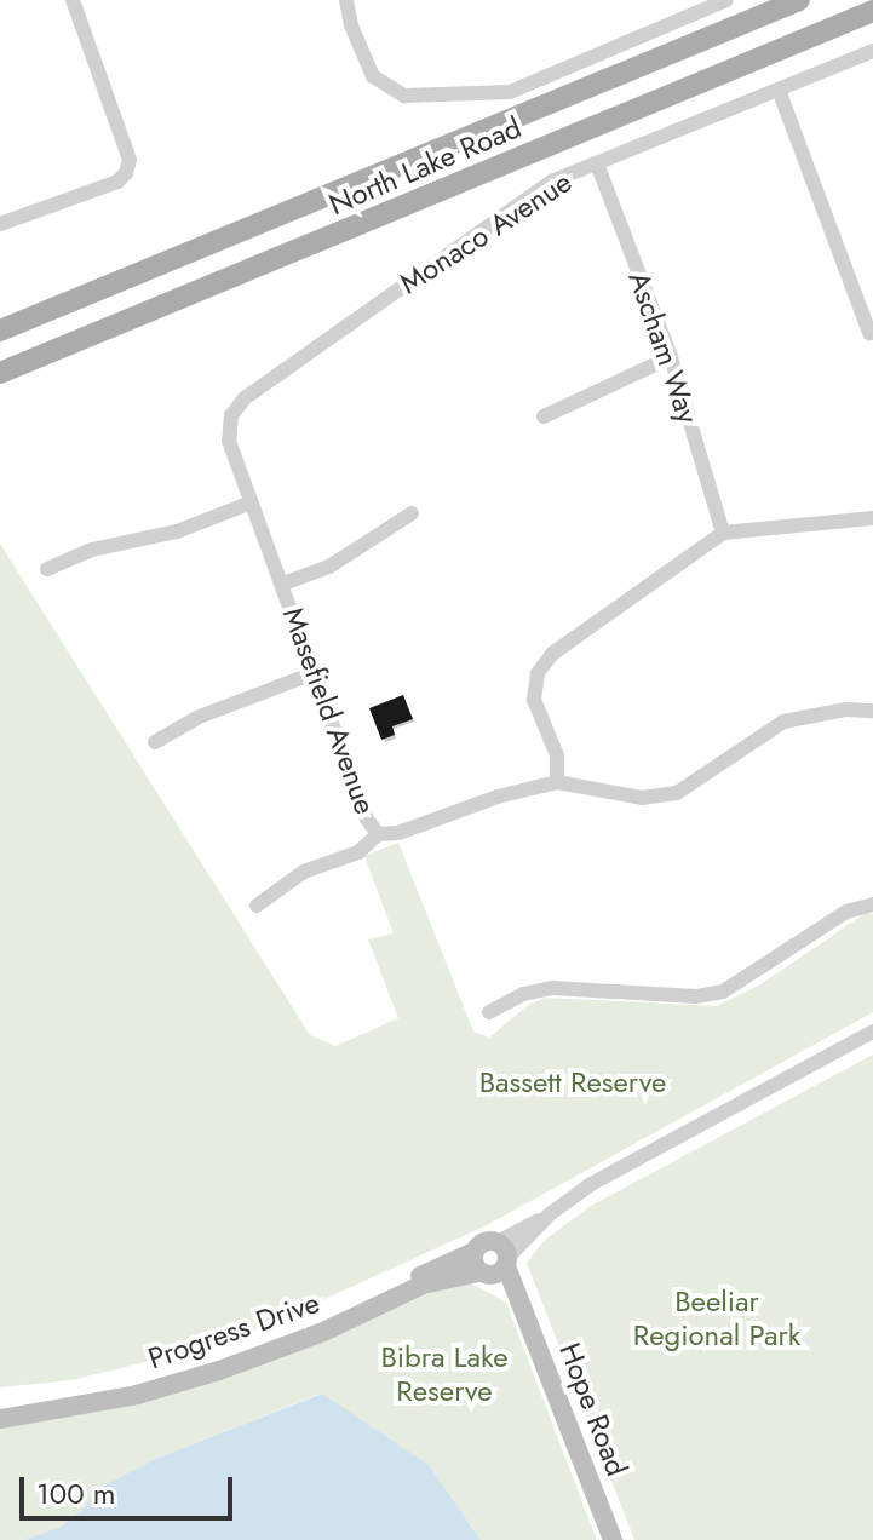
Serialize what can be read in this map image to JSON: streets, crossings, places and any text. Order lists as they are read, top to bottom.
{
  "streets": {
    "main road": ["North Lake Road"],
    "street": [
      "Monaco Avenue",
      "Ascham Way",
      "Masefield Avenue",
      "Progress Drive",
      "Hope Road"
    ]
  },
  "crossings": [
    ["Monaco Avenue", "Ascham Way"],
    ["Monaco Avenue", "Masefield Avenue"],
    ["Progress Drive", "Hope Road"]
  ],
  "parks": ["Bassett Reserve", "Beeliar Regional Park", "Bibra Lake Reserve"],
  "scale_bar": "100 m"
}
